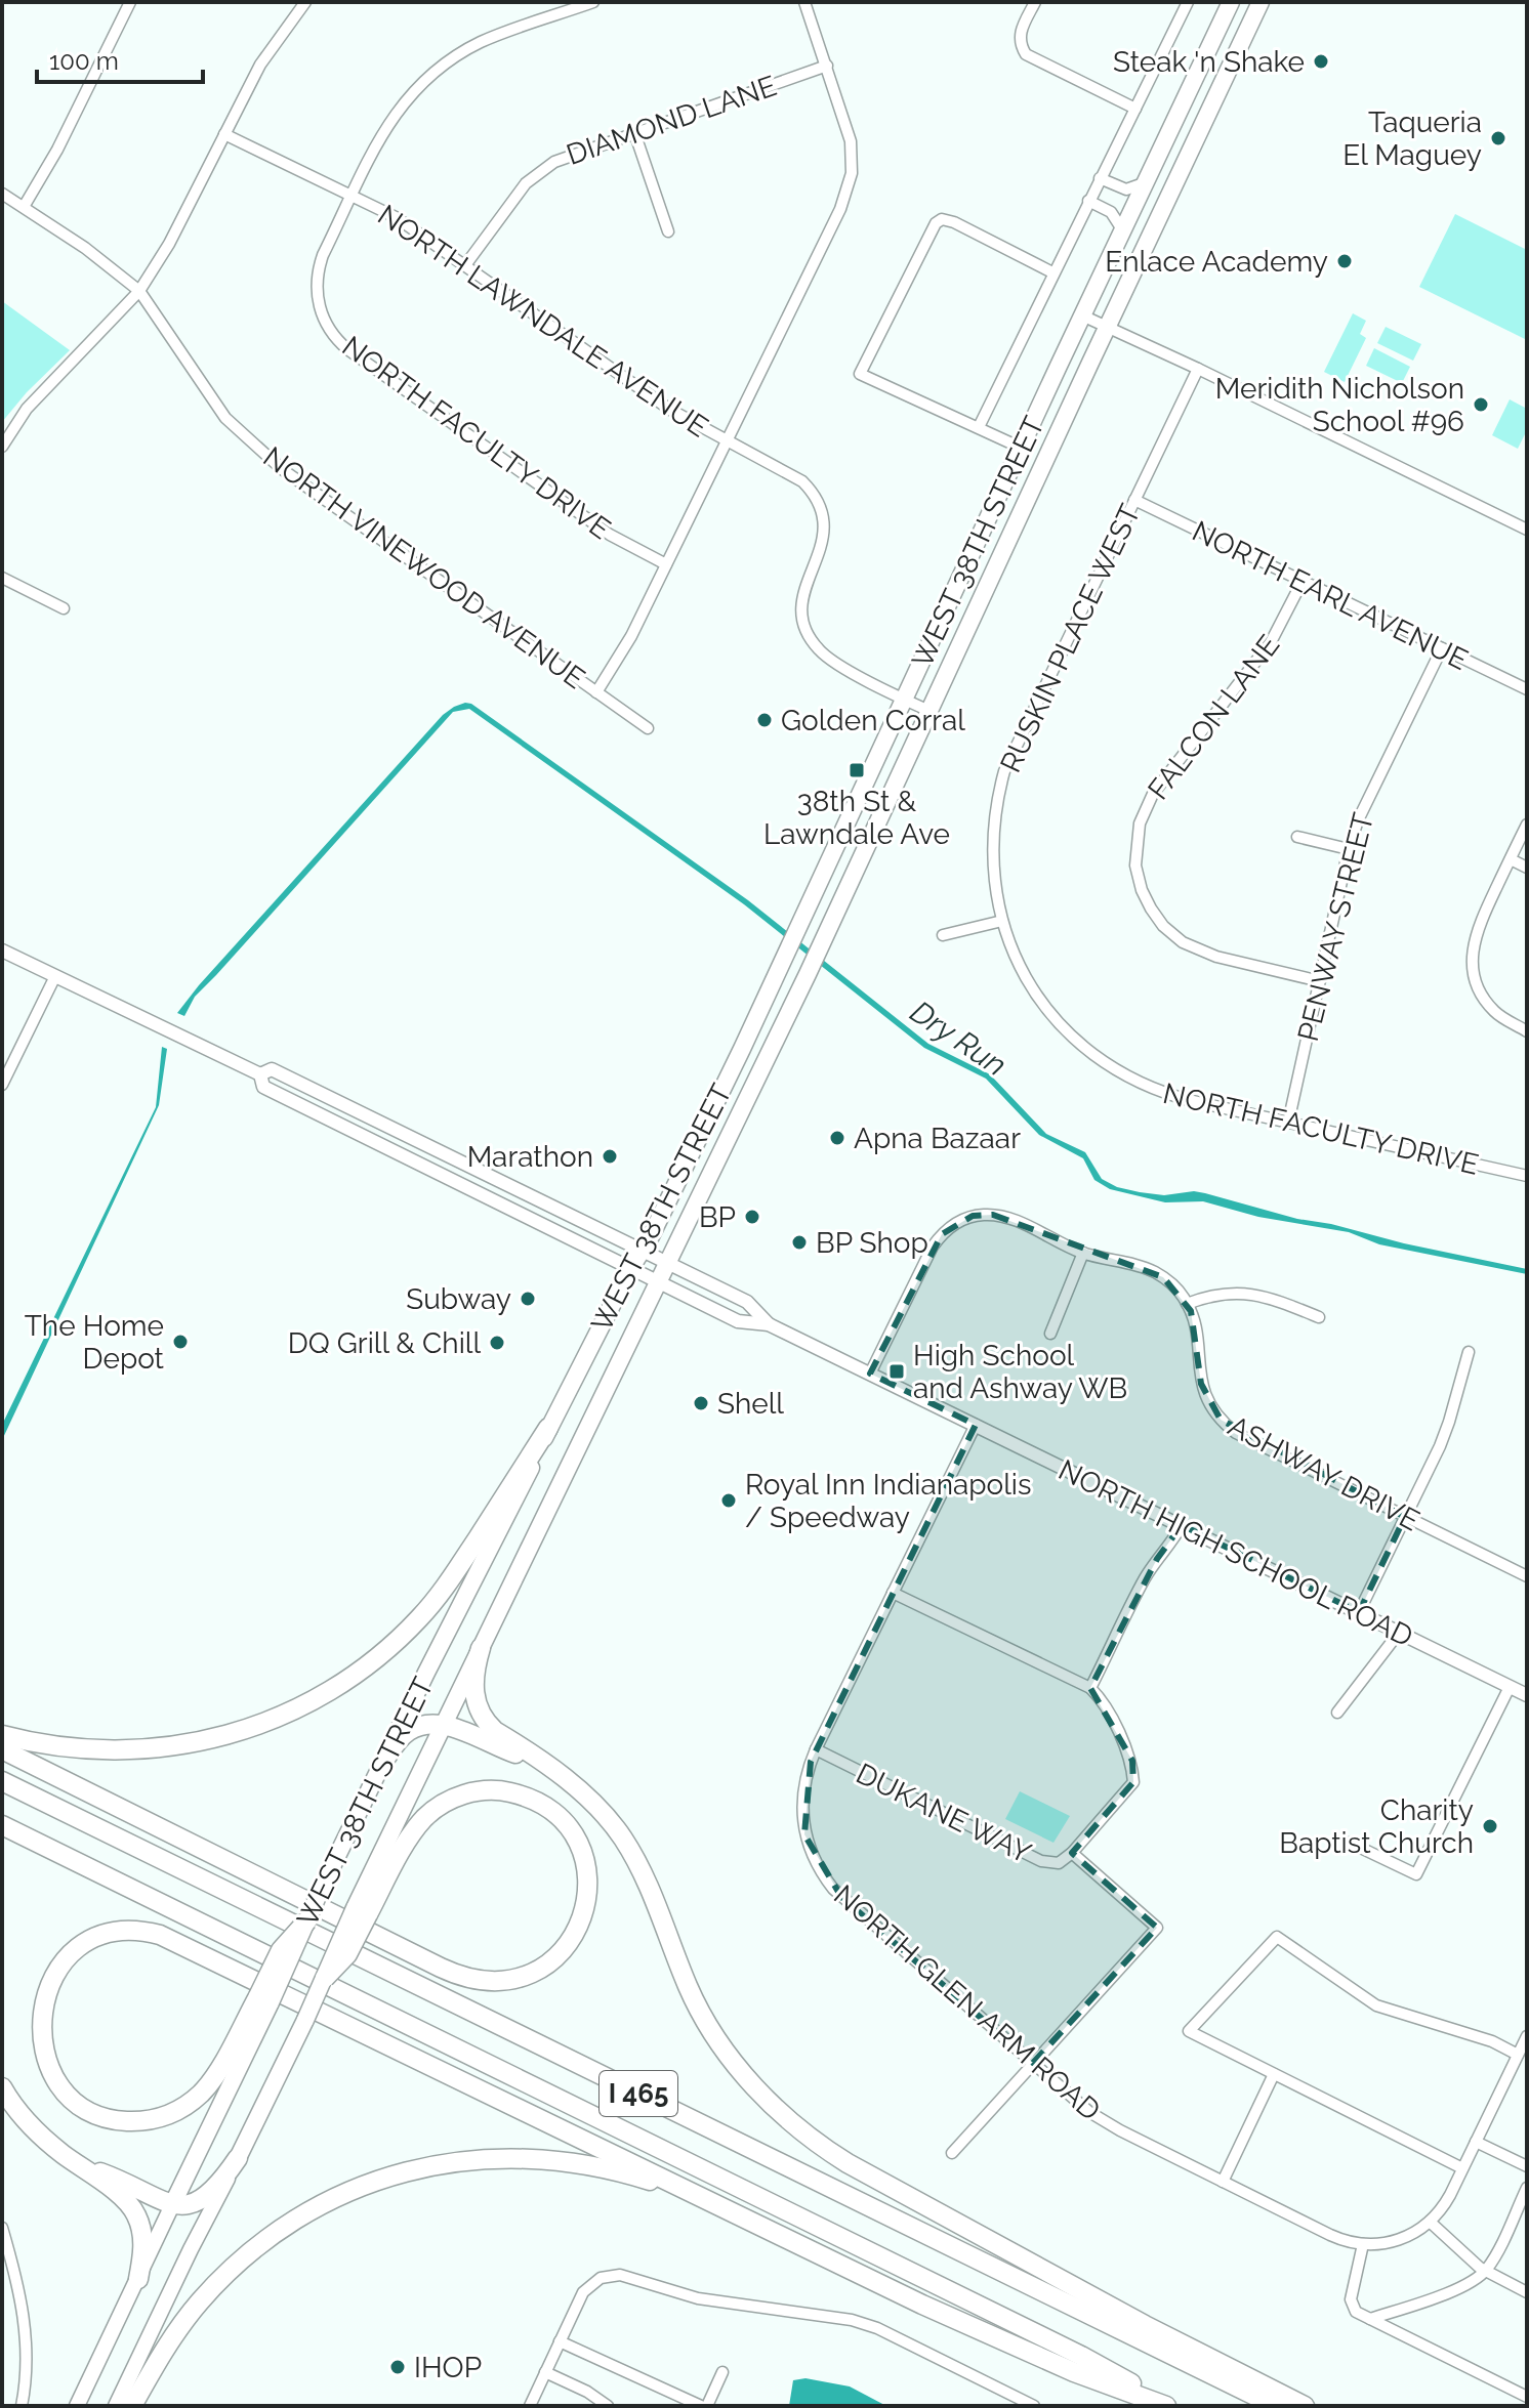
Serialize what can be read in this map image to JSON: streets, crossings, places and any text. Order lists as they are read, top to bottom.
{
  "streets": {
    "highway": ["I 465"],
    "main road": ["WEST 38TH STREET"],
    "street": [
      "DIAMOND LANE",
      "NORTH LAWNDALE AVENUE",
      "NORTH FACULTY DRIVE",
      "NORTH VINEWOOD AVENUE",
      "NORTH EARL AVENUE",
      "RUSKIN PLACE WEST",
      "FALCON LANE",
      "PENWAY STREET",
      "ASHWAY DRIVE",
      "NORTH HIGH SCHOOL ROAD",
      "DUKANE WAY",
      "NORTH GLEN ARM ROAD"
    ]
  },
  "crossings": [
    ["DIAMOND LANE", "NORTH LAWNDALE AVENUE"],
    ["NORTH LAWNDALE AVENUE", "NORTH FACULTY DRIVE"],
    ["NORTH LAWNDALE AVENUE", "WEST 38TH STREET"],
    ["NORTH FACULTY DRIVE", "RUSKIN PLACE WEST"],
    ["NORTH FACULTY DRIVE", "PENWAY STREET"],
    ["WEST 38TH STREET", "NORTH HIGH SCHOOL ROAD"],
    ["NORTH EARL AVENUE", "RUSKIN PLACE WEST"],
    ["NORTH EARL AVENUE", "FALCON LANE"],
    ["NORTH EARL AVENUE", "PENWAY STREET"],
    ["FALCON LANE", "PENWAY STREET"],
    ["NORTH HIGH SCHOOL ROAD", "NORTH GLEN ARM ROAD"],
    ["DUKANE WAY", "NORTH GLEN ARM ROAD"]
  ],
  "water": ["Dry Run"],
  "places": {
    "other": [
      "Steak 'n Shake",
      "Taqueria El Maguey",
      "Enlace Academy",
      "Meridith Nicholson School #96",
      "Golden Corral",
      "Apna Bazaar",
      "Marathon",
      "BP",
      "BP Shop",
      "Subway",
      "The Home Depot",
      "DQ Grill & Chill",
      "Shell",
      "Royal Inn Indianapolis / Speedway",
      "Charity Baptist Church",
      "IHOP"
    ],
    "transit": ["38th St & Lawndale Ave", "High School and Ashway WB"]
  },
  "scale_bar": "100 m"
}
